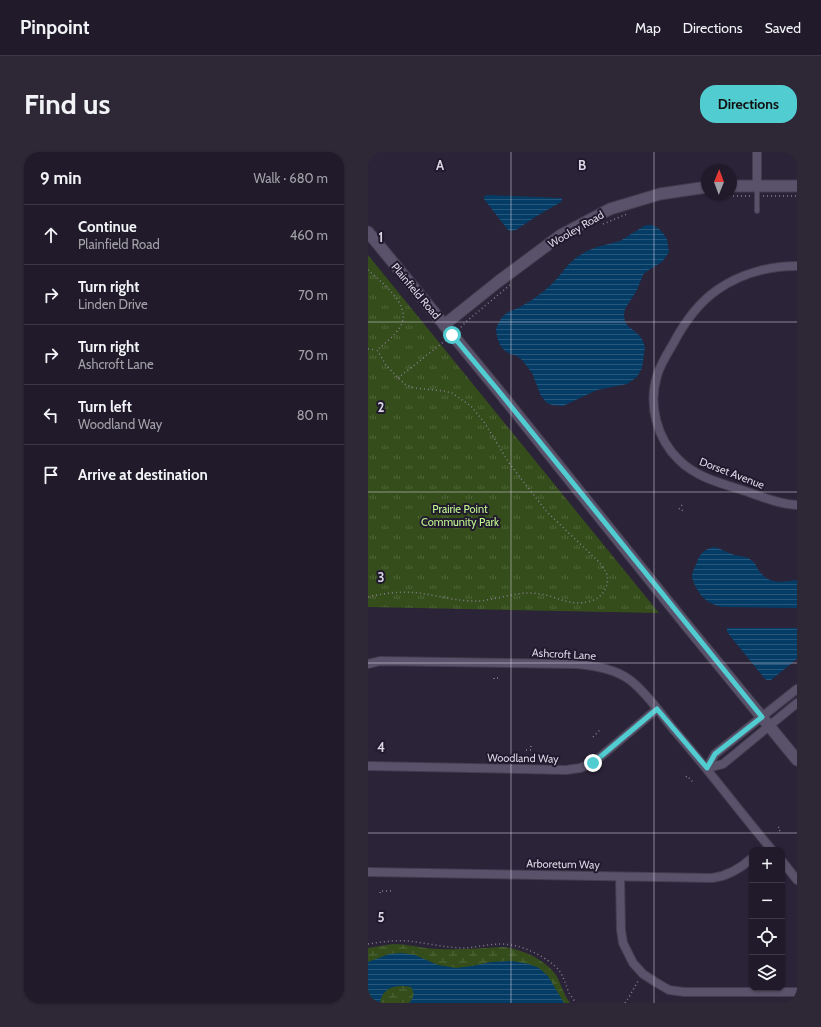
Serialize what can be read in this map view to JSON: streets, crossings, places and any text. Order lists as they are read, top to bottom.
{
  "streets": {
    "main road": ["Wooley Road", "Plainfield Road"],
    "street": [
      "Dorset Avenue",
      "Ashcroft Lane",
      "Woodland Way",
      "Arboretum Way"
    ]
  },
  "crossings": [
    ["Wooley Road", "Plainfield Road"],
    ["Ashcroft Lane", "Woodland Way"]
  ],
  "parks": ["Prairie Point Community Park"],
  "north": "top",
  "page": {
    "header": "Pinpoint",
    "nav": ["Map", "Directions", "Saved"],
    "buttons": "Directions",
    "title": "Find us",
    "heading": ["9 min", "Walk · 680 m"],
    "list": [
      ["Continue", "Plainfield Road", "460 m"],
      ["Turn right", "Linden Drive", "70 m"],
      ["Turn right", "Ashcroft Lane", "70 m"],
      ["Turn left", "Woodland Way", "80 m"],
      "Arrive at destination"
    ],
    "map_buttons": ["+", "−"]
  },
  "grid": {
    "columns": ["A", "B"],
    "rows": [
      "1",
      "2",
      "3",
      "4",
      "5"
    ]
  }
}
